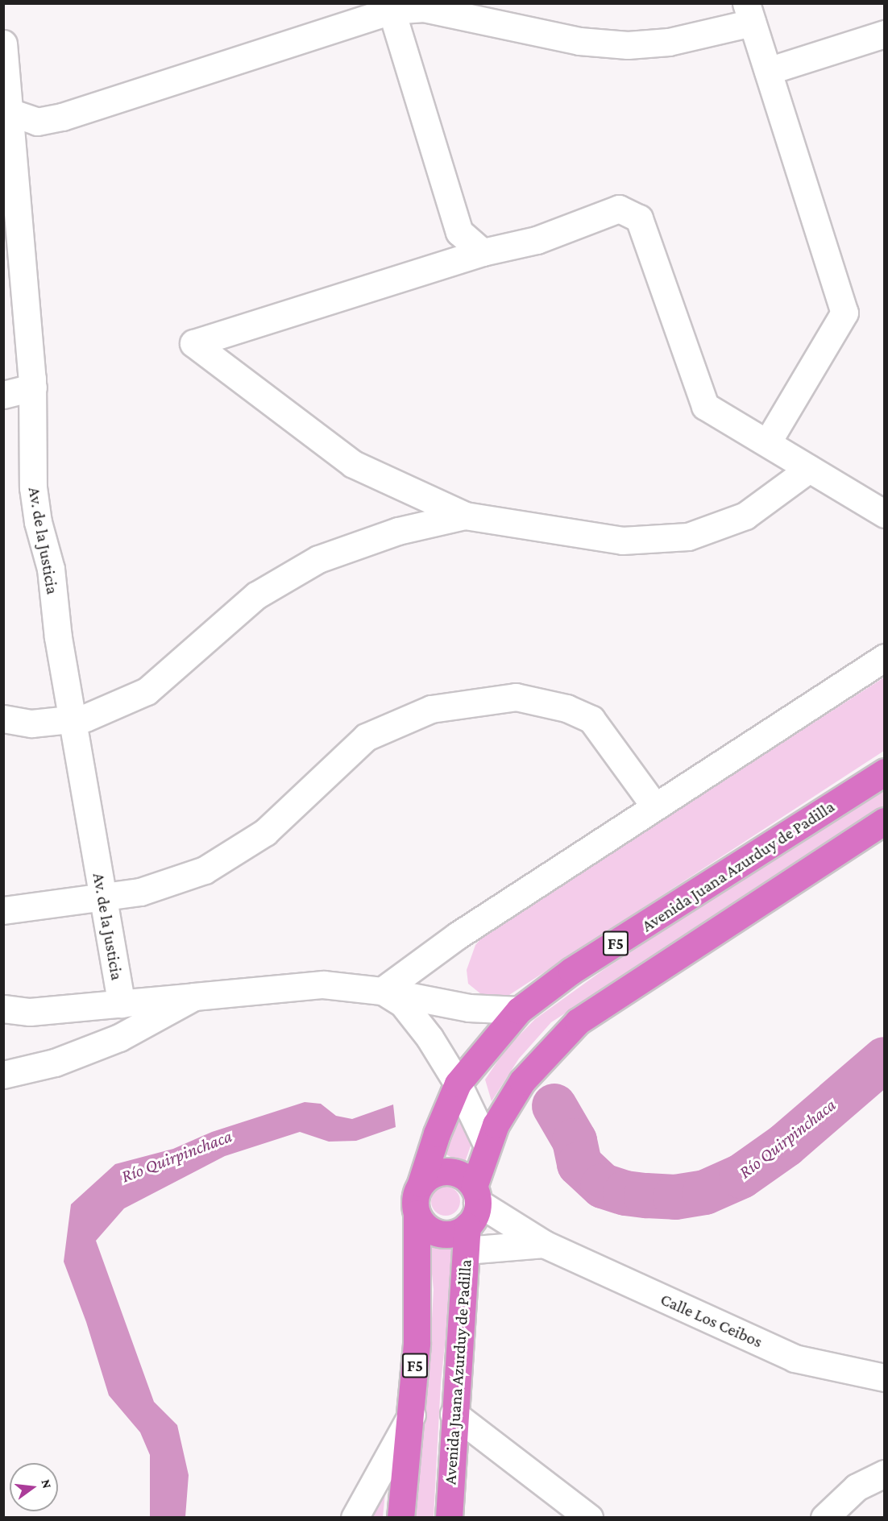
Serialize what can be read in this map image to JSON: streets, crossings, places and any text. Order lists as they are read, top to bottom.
{
  "streets": {
    "highway": ["Avenida Juana Azurduy de Padilla", "F5"],
    "street": ["Av. de la Justicia", "Calle Los Ceibos"]
  },
  "crossings": [
    ["Avenida Juana Azurduy de Padilla", "F5"],
    ["Avenida Juana Azurduy de Padilla", "Calle Los Ceibos"],
    ["F5", "Calle Los Ceibos"]
  ],
  "water": ["Río Quirpinchaca"],
  "north": "right"
}
